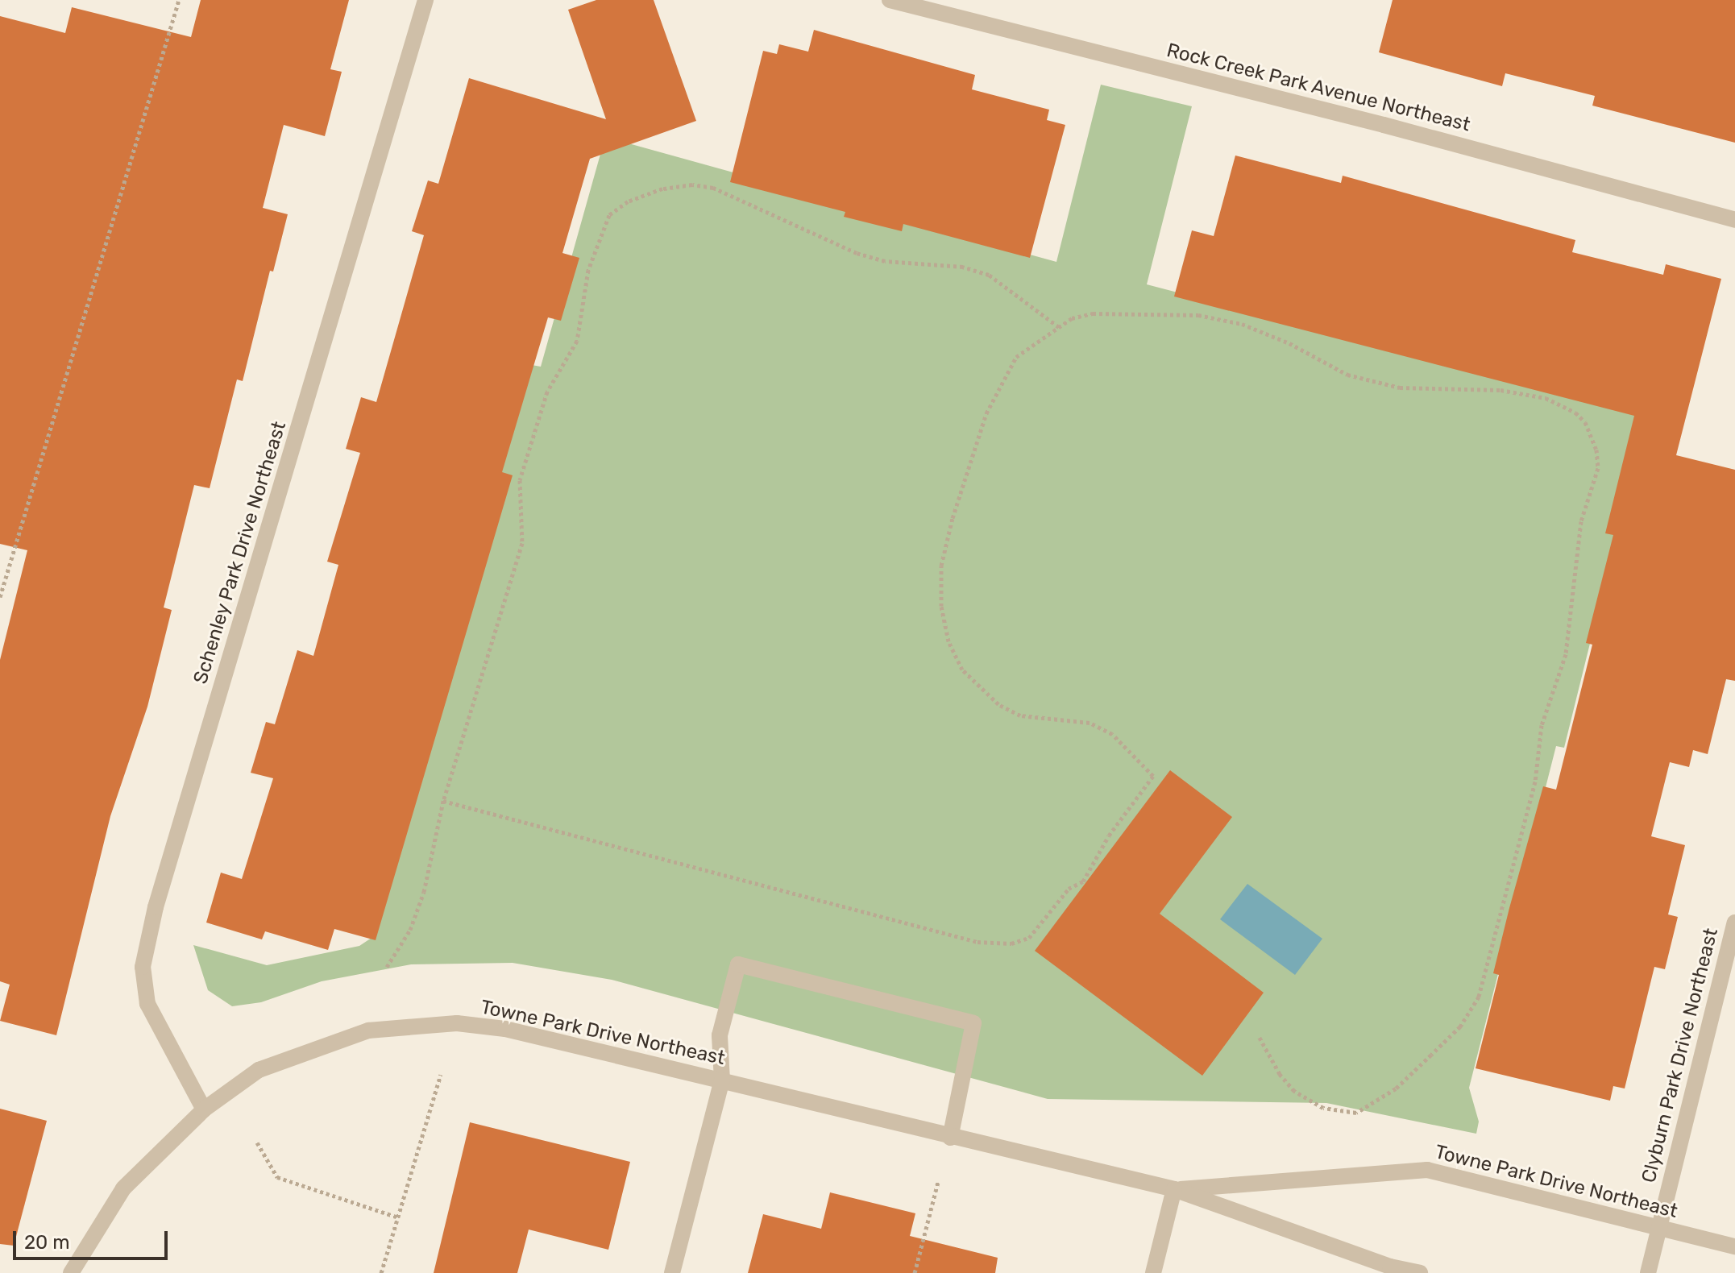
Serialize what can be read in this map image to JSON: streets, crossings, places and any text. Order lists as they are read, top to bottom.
{
  "streets": {
    "street": [
      "Rock Creek Park Avenue Northeast",
      "Schenley Park Drive Northeast",
      "Towne Park Drive Northeast",
      "Clyburn Park Drive Northeast"
    ]
  },
  "crossings": [
    ["Schenley Park Drive Northeast", "Towne Park Drive Northeast"],
    ["Towne Park Drive Northeast", "Clyburn Park Drive Northeast"]
  ],
  "scale_bar": "20 m"
}
